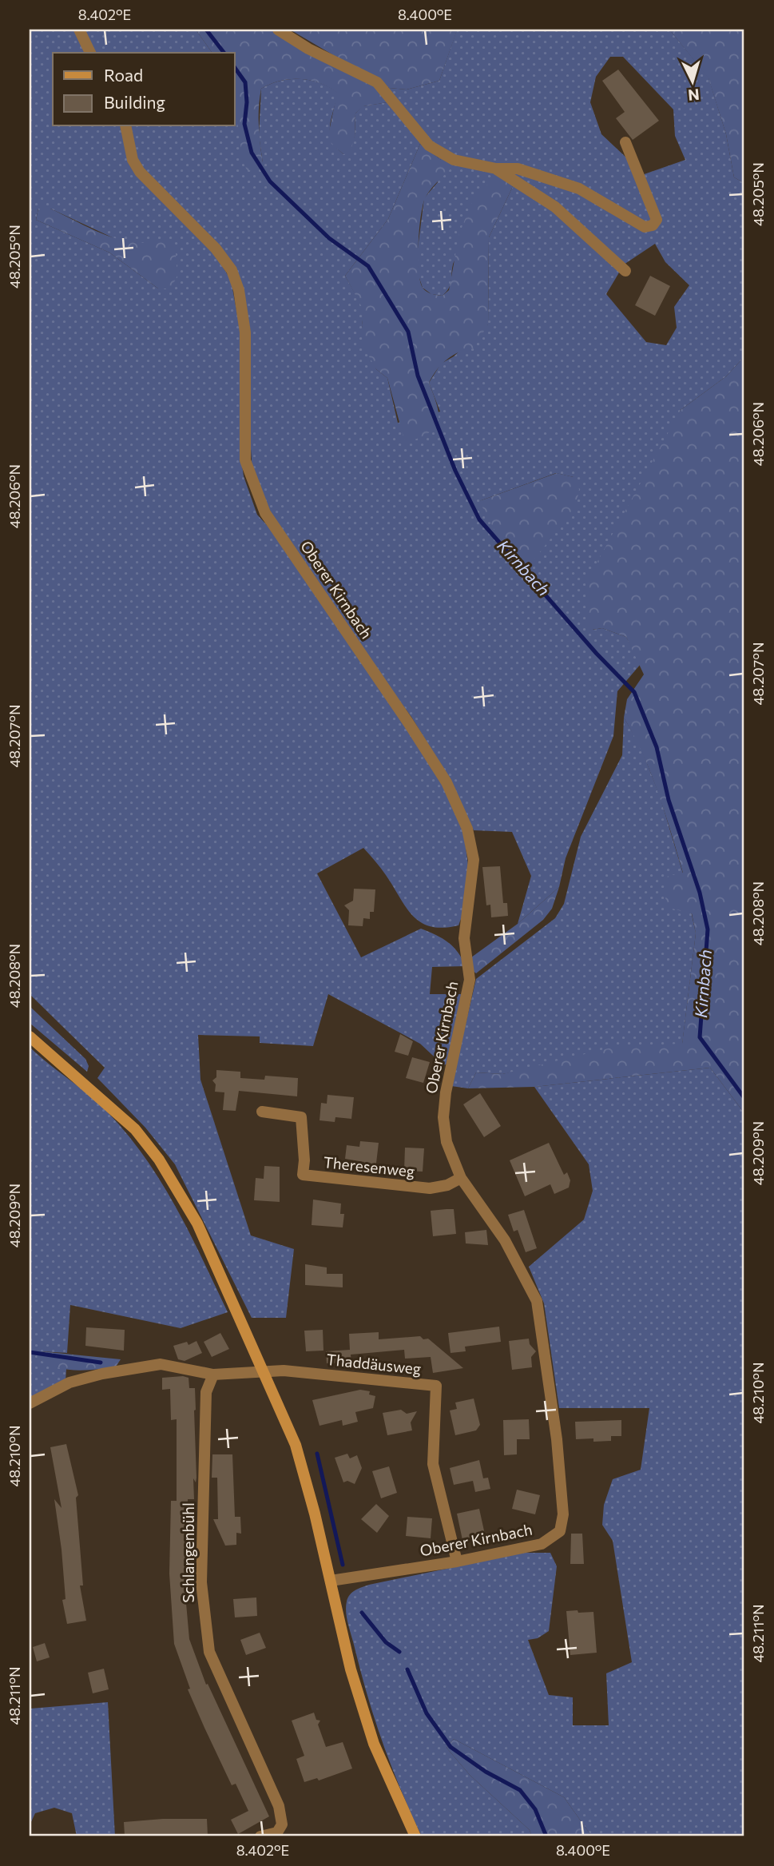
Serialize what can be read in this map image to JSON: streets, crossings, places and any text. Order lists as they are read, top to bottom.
{
  "streets": {
    "street": [
      "Oberer Kirnbach",
      "Theresenweg",
      "Thaddäusweg",
      "Schlangenbühl"
    ]
  },
  "crossings": [
    ["Oberer Kirnbach", "Theresenweg"],
    ["Oberer Kirnbach", "Thaddäusweg"]
  ],
  "water": ["Kirnbach"],
  "legend": ["Road", "Building"],
  "north": "bottom",
  "coordinates": [
    "8.402°E",
    "8.400°E",
    "48.205°N",
    "48.206°N",
    "48.207°N",
    "48.208°N",
    "48.209°N",
    "48.210°N",
    "48.211°N"
  ]
}
